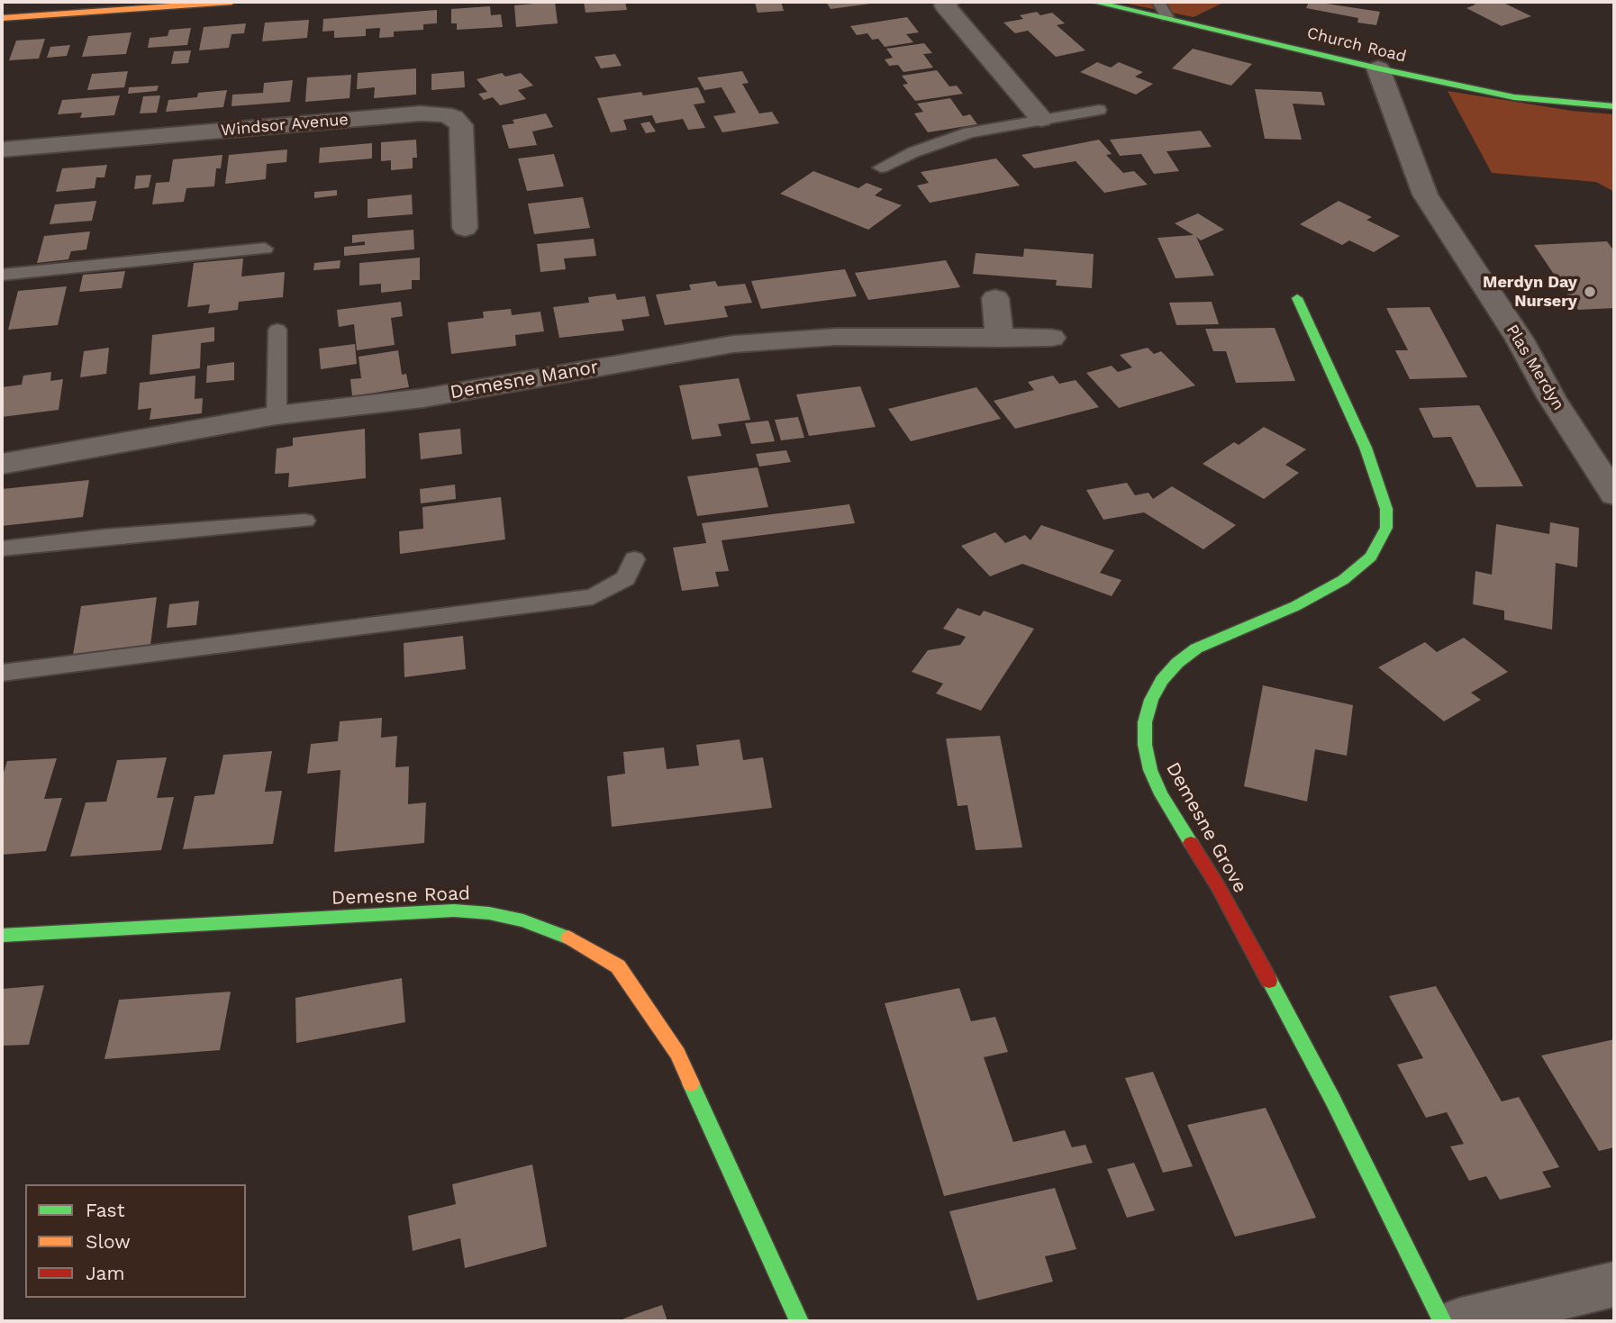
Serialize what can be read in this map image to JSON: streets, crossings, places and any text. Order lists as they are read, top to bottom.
{
  "streets": {
    "street": [
      "Church Road",
      "Windsor Avenue",
      "Plas Merdyn",
      "Demesne Manor",
      "Demesne Grove",
      "Demesne Road"
    ]
  },
  "crossings": [
    ["Church Road", "Plas Merdyn"]
  ],
  "places": ["Merdyn Day Nursery"],
  "legend": ["Fast", "Slow", "Jam"]
}
